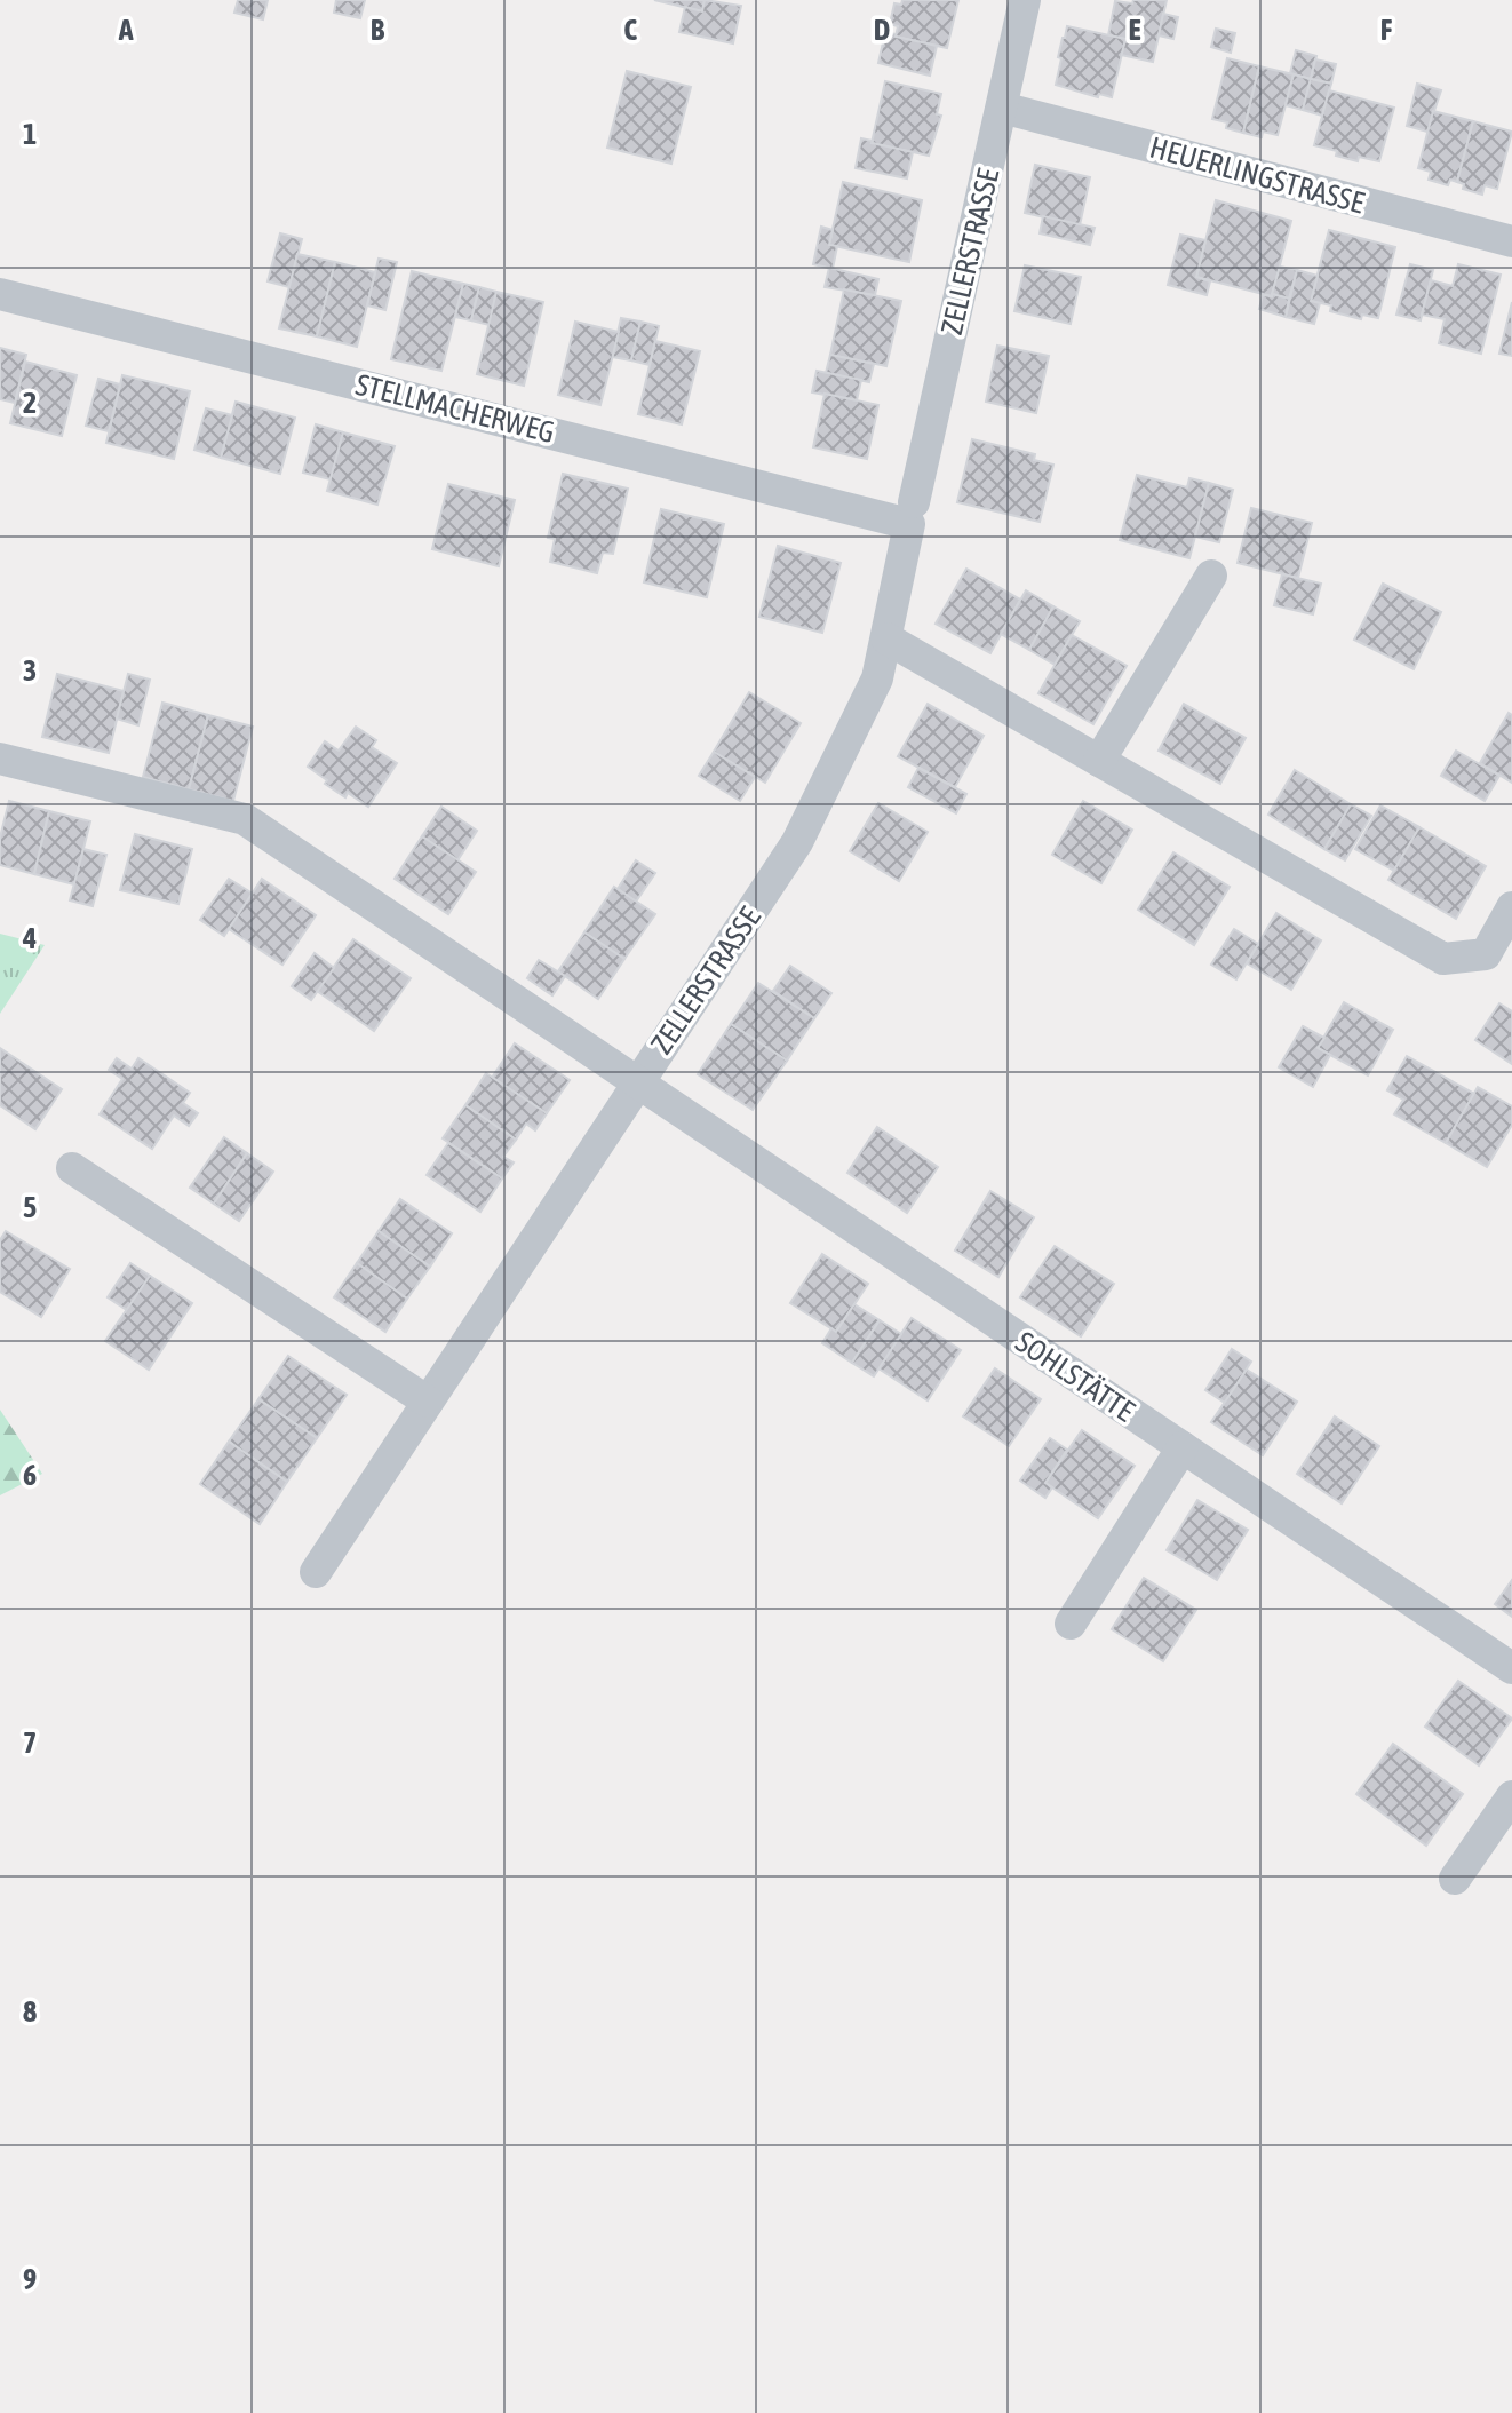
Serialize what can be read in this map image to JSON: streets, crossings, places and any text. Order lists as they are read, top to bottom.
{
  "streets": {
    "street": [
      "HEUERLINGSTRASSE",
      "ZELLERSTRASSE",
      "STELLMACHERWEG",
      "SOHLSTÄTTE"
    ]
  },
  "crossings": [
    ["HEUERLINGSTRASSE", "ZELLERSTRASSE"],
    ["ZELLERSTRASSE", "STELLMACHERWEG"],
    ["ZELLERSTRASSE", "SOHLSTÄTTE"]
  ],
  "grid": {
    "columns": [
      "A",
      "B",
      "C",
      "D",
      "E",
      "F"
    ],
    "rows": [
      "1",
      "2",
      "3",
      "4",
      "5",
      "6",
      "7",
      "8",
      "9"
    ]
  }
}
